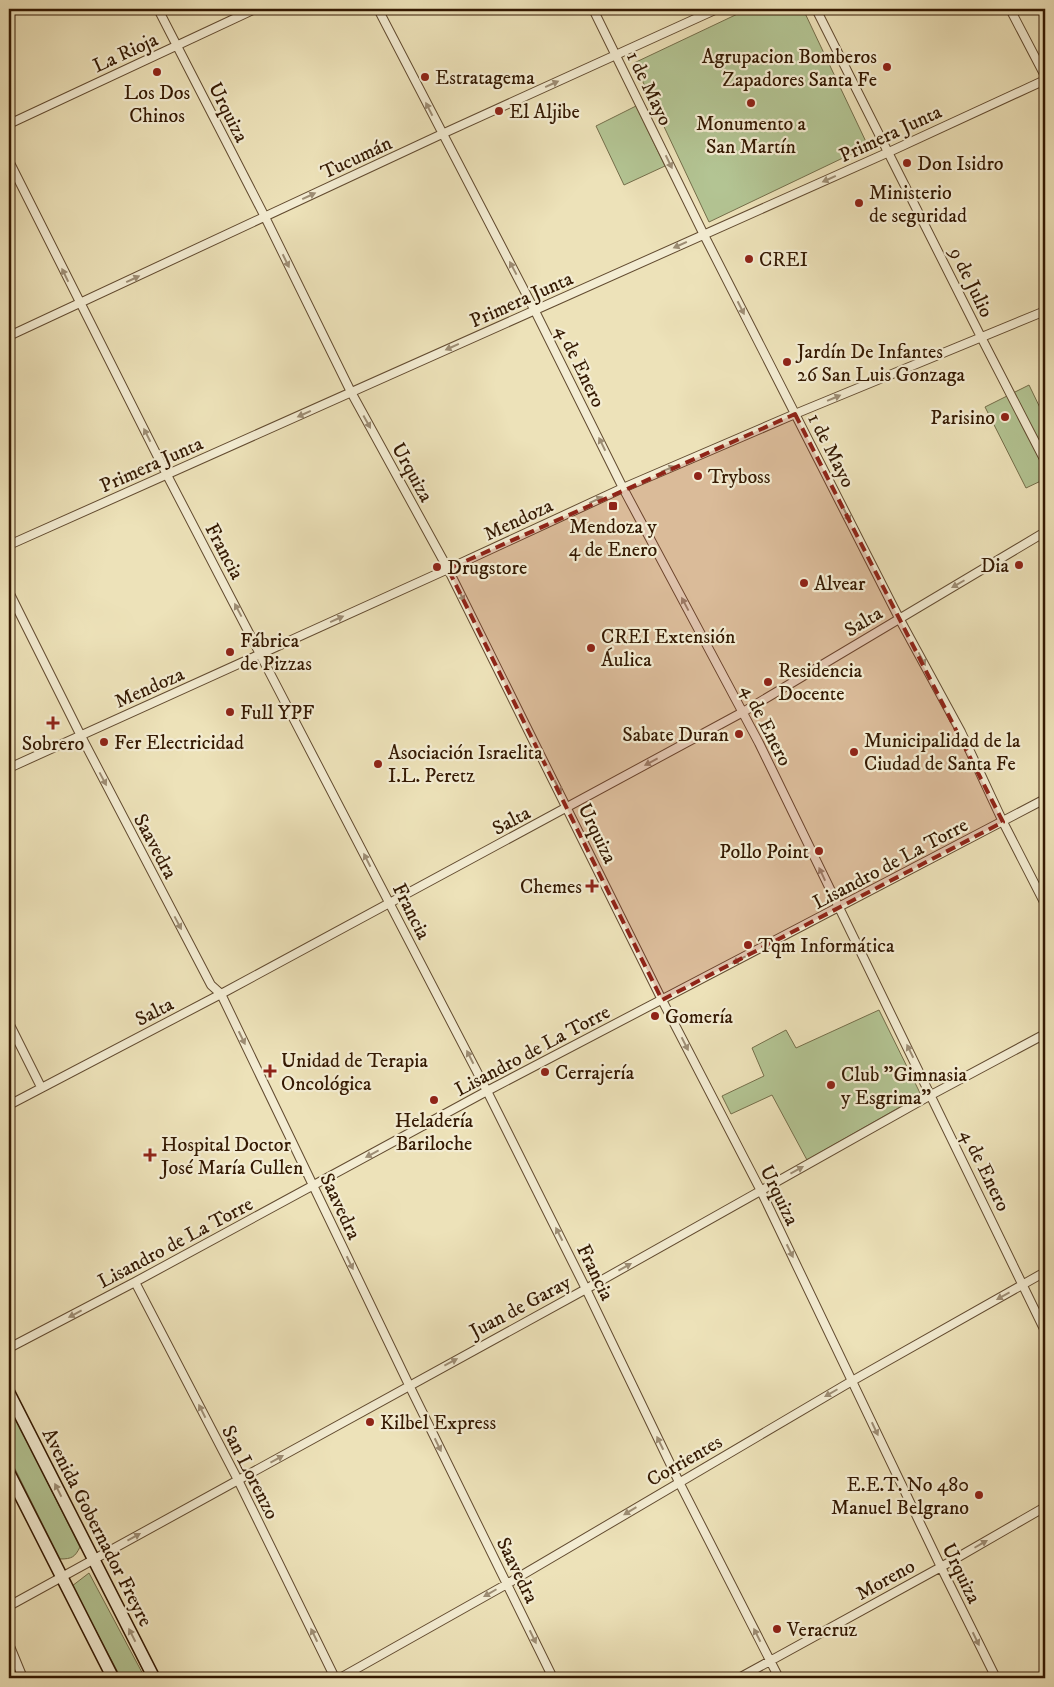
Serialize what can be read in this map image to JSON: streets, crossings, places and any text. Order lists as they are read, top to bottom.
{
  "streets": {
    "main road": ["Avenida Gobernador Freyre"],
    "street": [
      "La Rioja",
      "1 de Mayo",
      "Urquiza",
      "Primera Junta",
      "Tucumán",
      "9 de Julio",
      "4 de Enero",
      "Mendoza",
      "Francia",
      "Salta",
      "Saavedra",
      "Lisandro de La Torre",
      "Juan de Garay",
      "Corrientes",
      "San Lorenzo",
      "Moreno"
    ]
  },
  "crossings": [
    ["La Rioja", "Urquiza"],
    ["1 de Mayo", "Primera Junta"],
    ["1 de Mayo", "Tucumán"],
    ["1 de Mayo", "Mendoza"],
    ["1 de Mayo", "Salta"],
    ["1 de Mayo", "Lisandro de La Torre"],
    ["Urquiza", "Primera Junta"],
    ["Urquiza", "Tucumán"],
    ["Urquiza", "Mendoza"],
    ["Urquiza", "Salta"],
    ["Urquiza", "Lisandro de La Torre"],
    ["Urquiza", "Juan de Garay"],
    ["Urquiza", "Corrientes"],
    ["Urquiza", "Moreno"],
    ["Primera Junta", "9 de Julio"],
    ["Primera Junta", "4 de Enero"],
    ["Primera Junta", "Francia"],
    ["Tucumán", "4 de Enero"],
    ["Tucumán", "Francia"],
    ["9 de Julio", "Mendoza"],
    ["4 de Enero", "Mendoza"],
    ["4 de Enero", "Salta"],
    ["4 de Enero", "Lisandro de La Torre"],
    ["4 de Enero", "Juan de Garay"],
    ["4 de Enero", "Corrientes"],
    ["Mendoza", "Francia"],
    ["Mendoza", "Saavedra"],
    ["Francia", "Salta"],
    ["Francia", "Lisandro de La Torre"],
    ["Francia", "Juan de Garay"],
    ["Francia", "Corrientes"],
    ["Francia", "Moreno"],
    ["Salta", "Saavedra"],
    ["Saavedra", "Lisandro de La Torre"],
    ["Saavedra", "Juan de Garay"],
    ["Saavedra", "Corrientes"],
    ["Lisandro de La Torre", "San Lorenzo"],
    ["Juan de Garay", "San Lorenzo"],
    ["Juan de Garay", "Avenida Gobernador Freyre"]
  ],
  "one_way": [
    "1 de Mayo",
    "Urquiza",
    "Primera Junta",
    "Tucumán",
    "4 de Enero",
    "Mendoza",
    "Francia",
    "Saavedra",
    "Lisandro de La Torre",
    "Juan de Garay",
    "Corrientes",
    "San Lorenzo"
  ],
  "places": {
    "other": [
      "Agrupacion Bomberos Zapadores Santa Fe",
      "Los Dos Chinos",
      "Estratagema",
      "Monumento a San Martín",
      "El Aljibe",
      "Don Isidro",
      "Ministerio de seguridad",
      "CREI",
      "Jardín De Infantes 26 San Luis Gonzaga",
      "Parisino",
      "Tryboss",
      "Dia",
      "Drugstore",
      "Alvear",
      "CREI Extensión Áulica",
      "Fábrica de Pizzas",
      "Residencia Docente",
      "Full YPF",
      "Sabate Duran",
      "Fer Electricidad",
      "Municipalidad de la Ciudad de Santa Fe",
      "Asociación Israelita I.L. Peretz",
      "Pollo Point",
      "Tqm Informática",
      "Gomería",
      "Cerrajería",
      "Club \"Gimnasia y Esgrima\"",
      "Heladería Bariloche",
      "Kilbel Express",
      "E.E.T. No 480 Manuel Belgrano",
      "Veracruz"
    ],
    "transit": ["Mendoza y 4 de Enero"],
    "health": [
      "Sobrero",
      "Chemes",
      "Unidad de Terapia Oncológica",
      "Hospital Doctor José María Cullen"
    ]
  }
}
